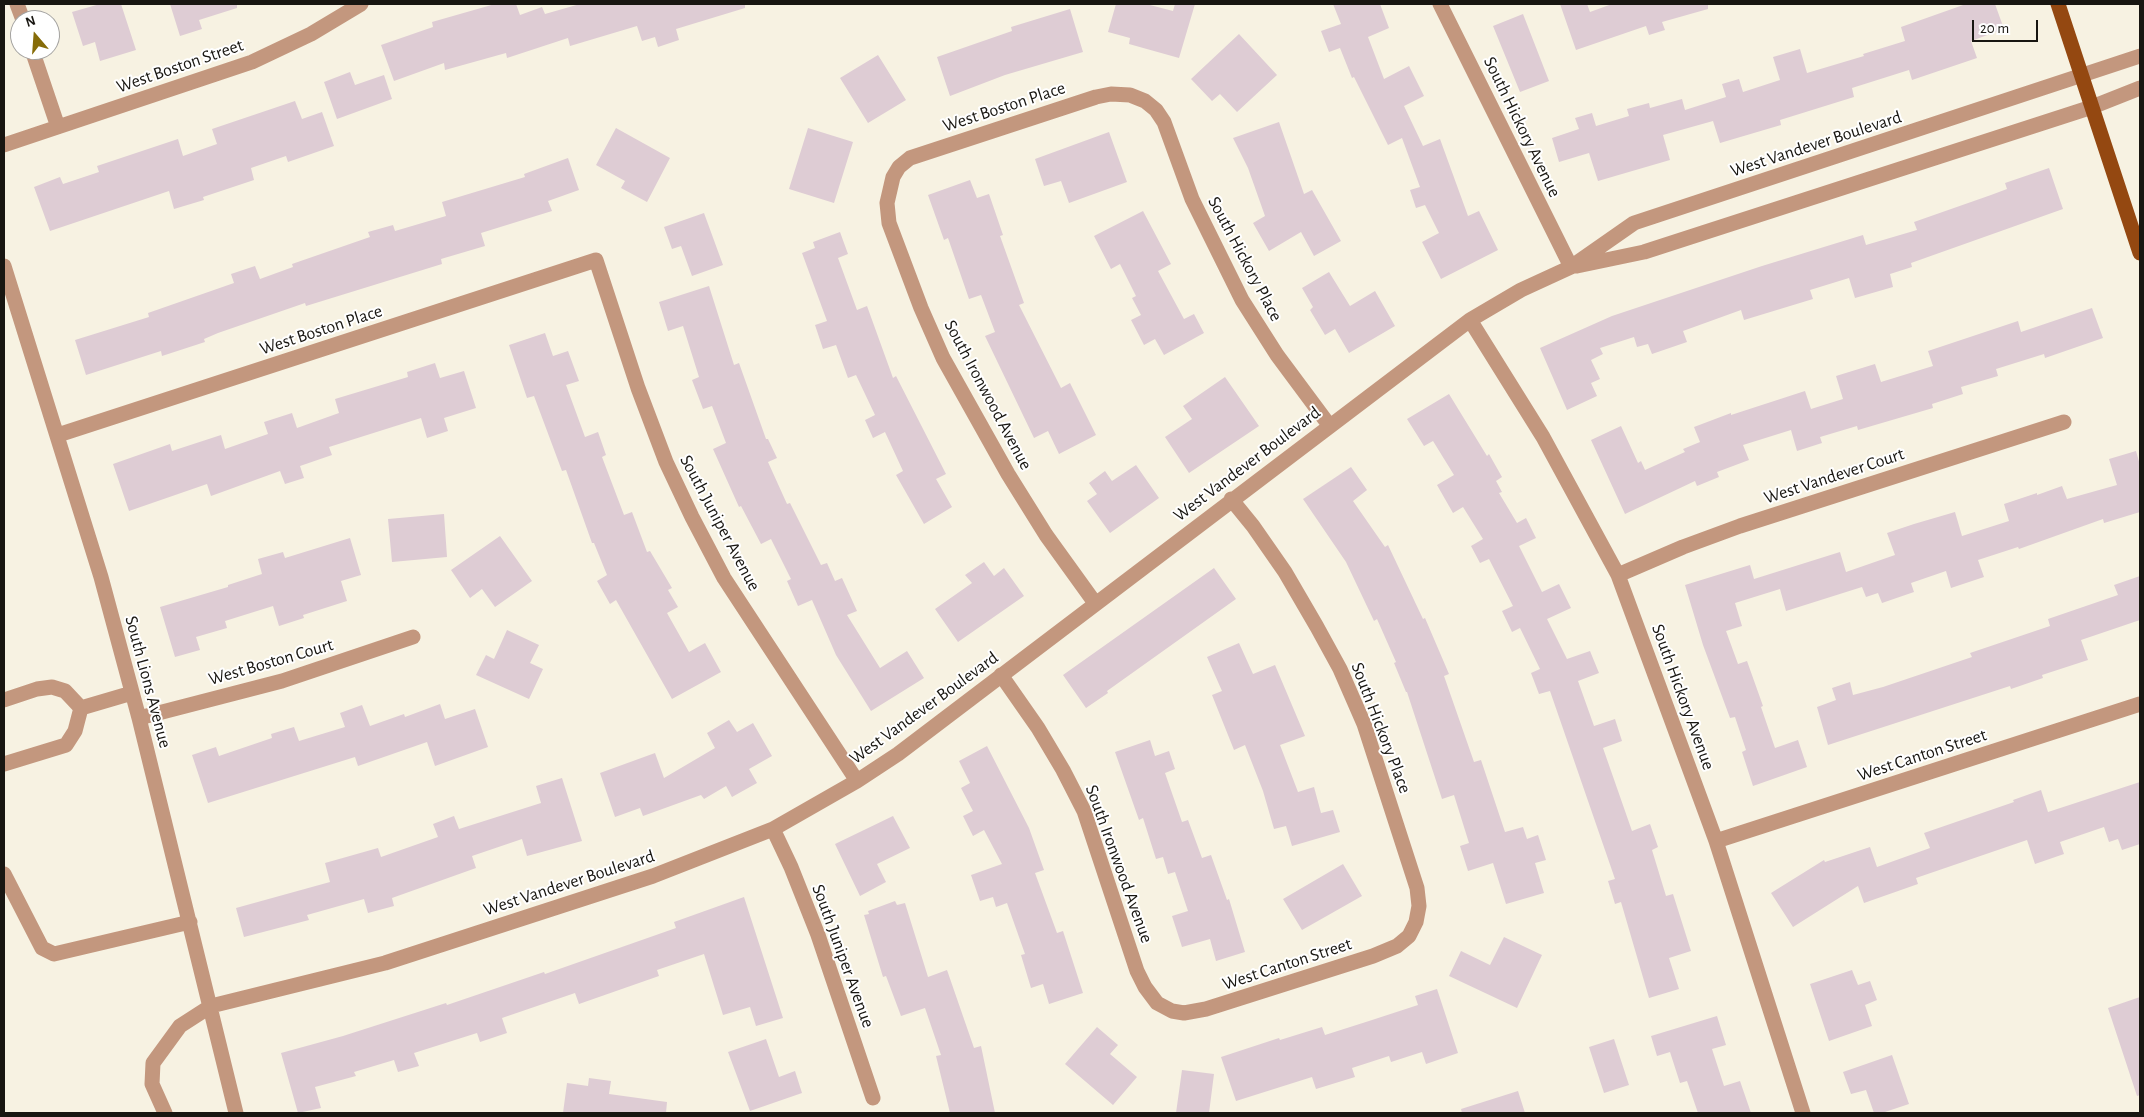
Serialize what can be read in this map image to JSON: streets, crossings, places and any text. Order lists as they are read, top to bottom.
{
  "streets": {
    "street": [
      "West Boston Street",
      "West Boston Place",
      "South Hickory Avenue",
      "West Vandever Boulevard",
      "South Hickory Place",
      "South Ironwood Avenue",
      "West Vandever Court",
      "South Juniper Avenue",
      "West Boston Court",
      "South Lions Avenue",
      "West Canton Street"
    ]
  },
  "crossings": [
    ["West Boston Place", "South Hickory Place"],
    ["West Boston Place", "South Ironwood Avenue"],
    ["West Boston Place", "South Juniper Avenue"],
    ["West Boston Place", "South Lions Avenue"],
    ["South Hickory Avenue", "West Vandever Boulevard"],
    ["South Hickory Avenue", "West Vandever Court"],
    ["South Hickory Avenue", "West Canton Street"],
    ["West Vandever Boulevard", "South Hickory Place"],
    ["West Vandever Boulevard", "South Ironwood Avenue"],
    ["West Vandever Boulevard", "South Juniper Avenue"],
    ["West Vandever Boulevard", "South Lions Avenue"],
    ["South Hickory Place", "West Canton Street"],
    ["South Ironwood Avenue", "West Canton Street"],
    ["West Boston Court", "South Lions Avenue"]
  ],
  "scale_bar": "20 m",
  "north": "top"
}
